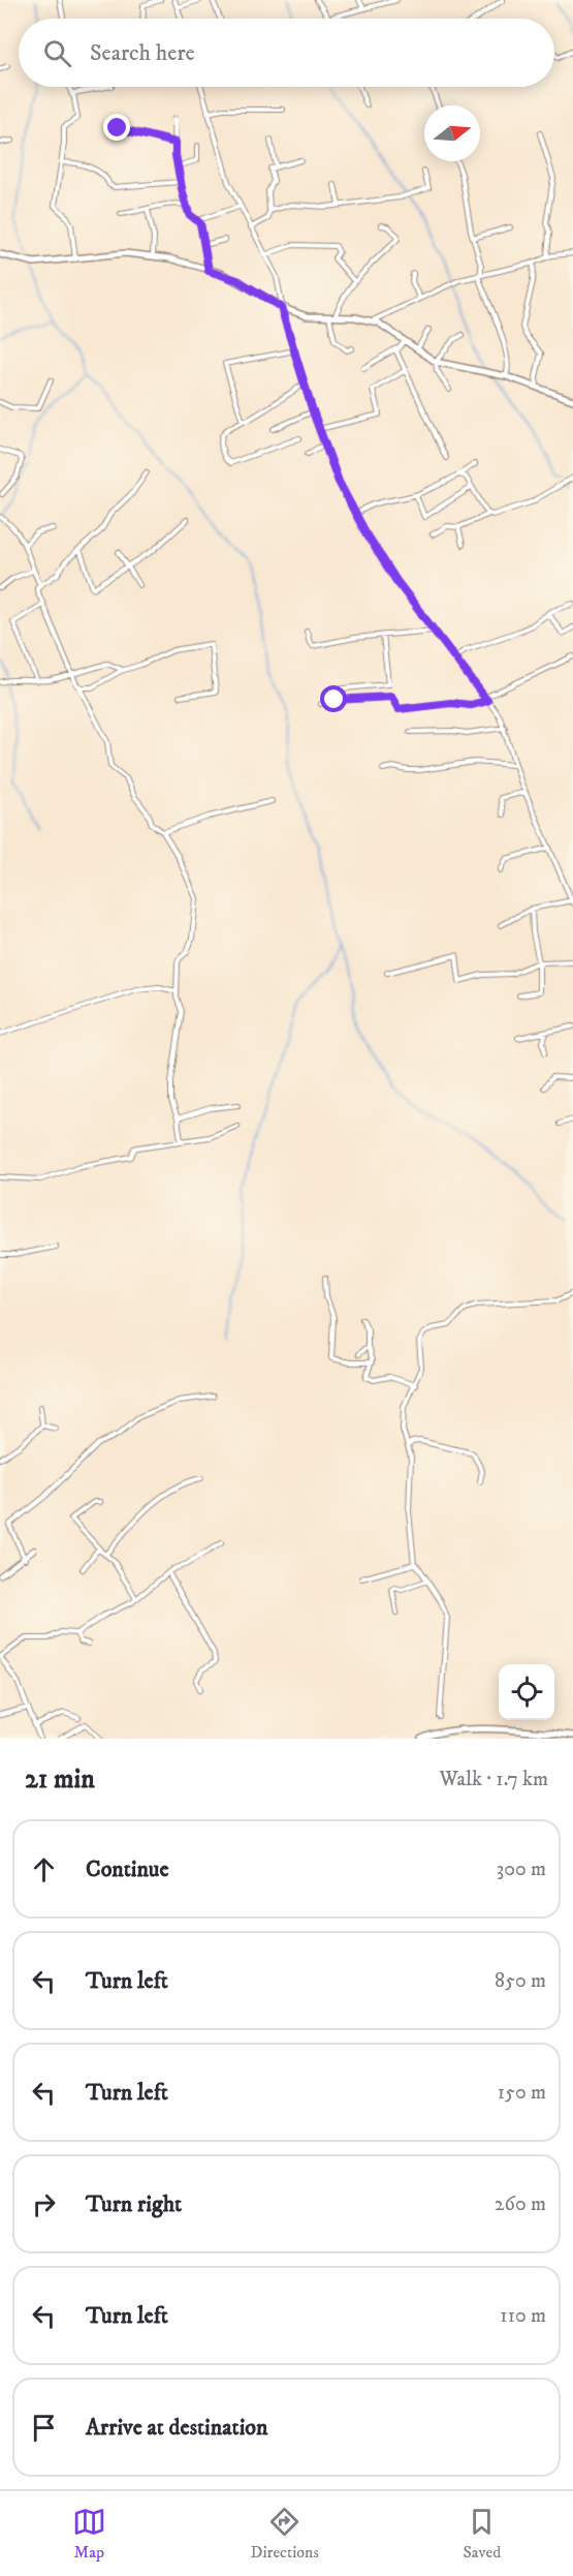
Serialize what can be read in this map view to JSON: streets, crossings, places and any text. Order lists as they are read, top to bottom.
{
  "north": "right",
  "page": {
    "search": "Search here",
    "heading": ["21 min", "Walk · 1.7 km"],
    "list": [
      ["Continue", "300 m"],
      ["Turn left", "850 m"],
      ["Turn left", "150 m"],
      ["Turn right", "260 m"],
      ["Turn left", "110 m"],
      "Arrive at destination"
    ],
    "nav": ["Map", "Directions", "Saved"]
  }
}
